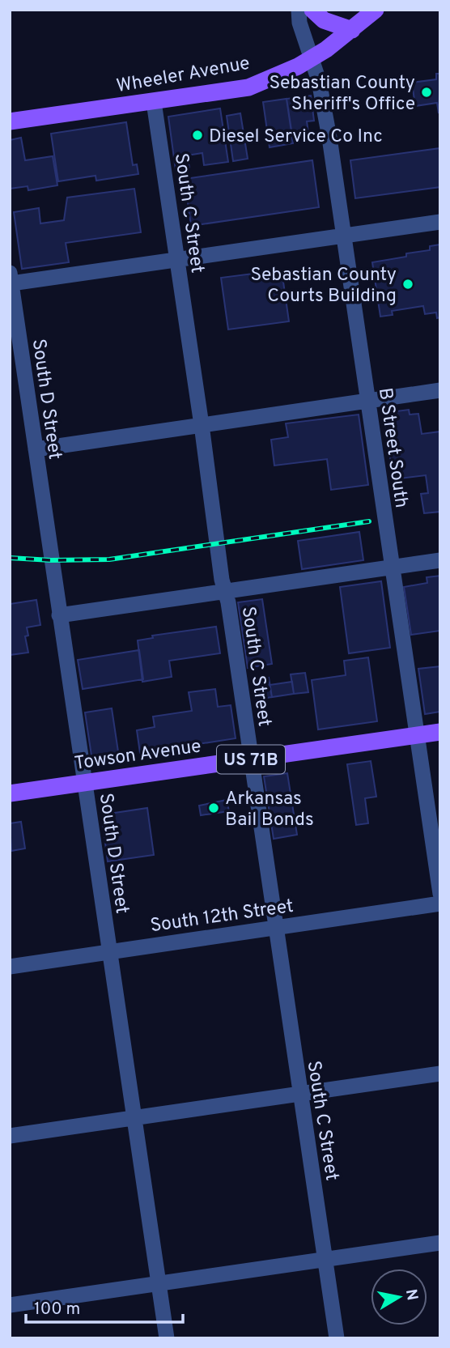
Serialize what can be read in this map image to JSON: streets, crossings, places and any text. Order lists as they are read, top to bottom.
{
  "streets": {
    "main road": ["Wheeler Avenue", "Towson Avenue", "US 71B"],
    "street": [
      "South C Street",
      "South D Street",
      "B Street South",
      "South 12th Street"
    ]
  },
  "crossings": [
    ["Wheeler Avenue", "South C Street"],
    ["Wheeler Avenue", "B Street South"],
    ["South C Street", "Towson Avenue"],
    ["South C Street", "South 12th Street"],
    ["South D Street", "Towson Avenue"],
    ["South D Street", "South 12th Street"],
    ["B Street South", "Towson Avenue"]
  ],
  "places": [
    "Sebastian County Sheriff's Office",
    "Diesel Service Co Inc",
    "Sebastian County Courts Building",
    "Arkansas Bail Bonds"
  ],
  "scale_bar": "100 m",
  "north": "right"
}
